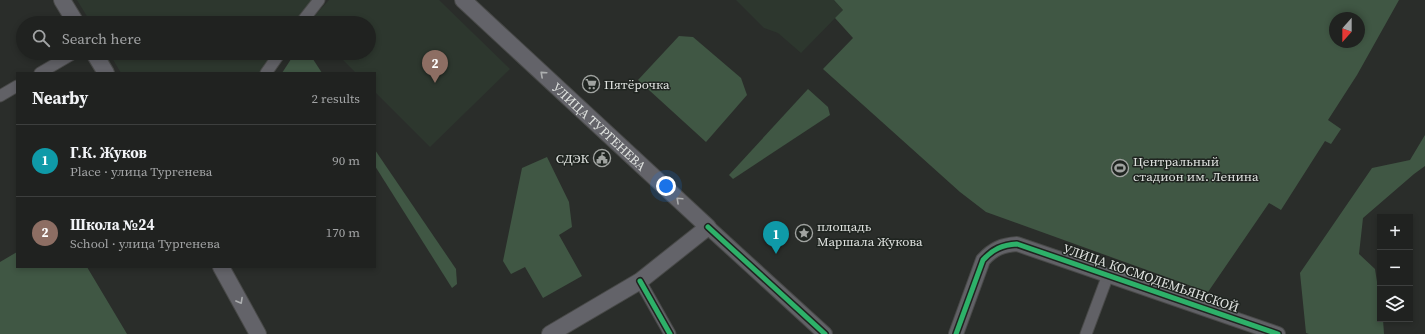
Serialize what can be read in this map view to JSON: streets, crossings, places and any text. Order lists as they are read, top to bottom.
{
  "streets": {
    "main road": ["УЛИЦА ТУРГЕНЕВА"],
    "street": ["УЛИЦА КОСМОДЕМЬЯНСКОЙ"]
  },
  "one_way": ["УЛИЦА ТУРГЕНЕВА"],
  "places": {
    "supermarket": ["Пятёрочка"],
    "public building": ["СДЭК"],
    "sports": ["Центральный стадион им. Ленина"],
    "place": ["площадь Маршала Жукова"]
  },
  "north": "bottom",
  "page": {
    "search": "Search here",
    "pins": ["2", "1"],
    "heading": ["Nearby", "2 results"],
    "list": [
      {
        "mark": "1",
        "name": "Г.К. Жуков",
        "note": "Place · улица Тургенева",
        "value": "90 m"
      },
      {
        "mark": "2",
        "name": "Школа №24",
        "note": "School · улица Тургенева",
        "value": "170 m"
      }
    ],
    "map_buttons": ["+", "−"]
  }
}
